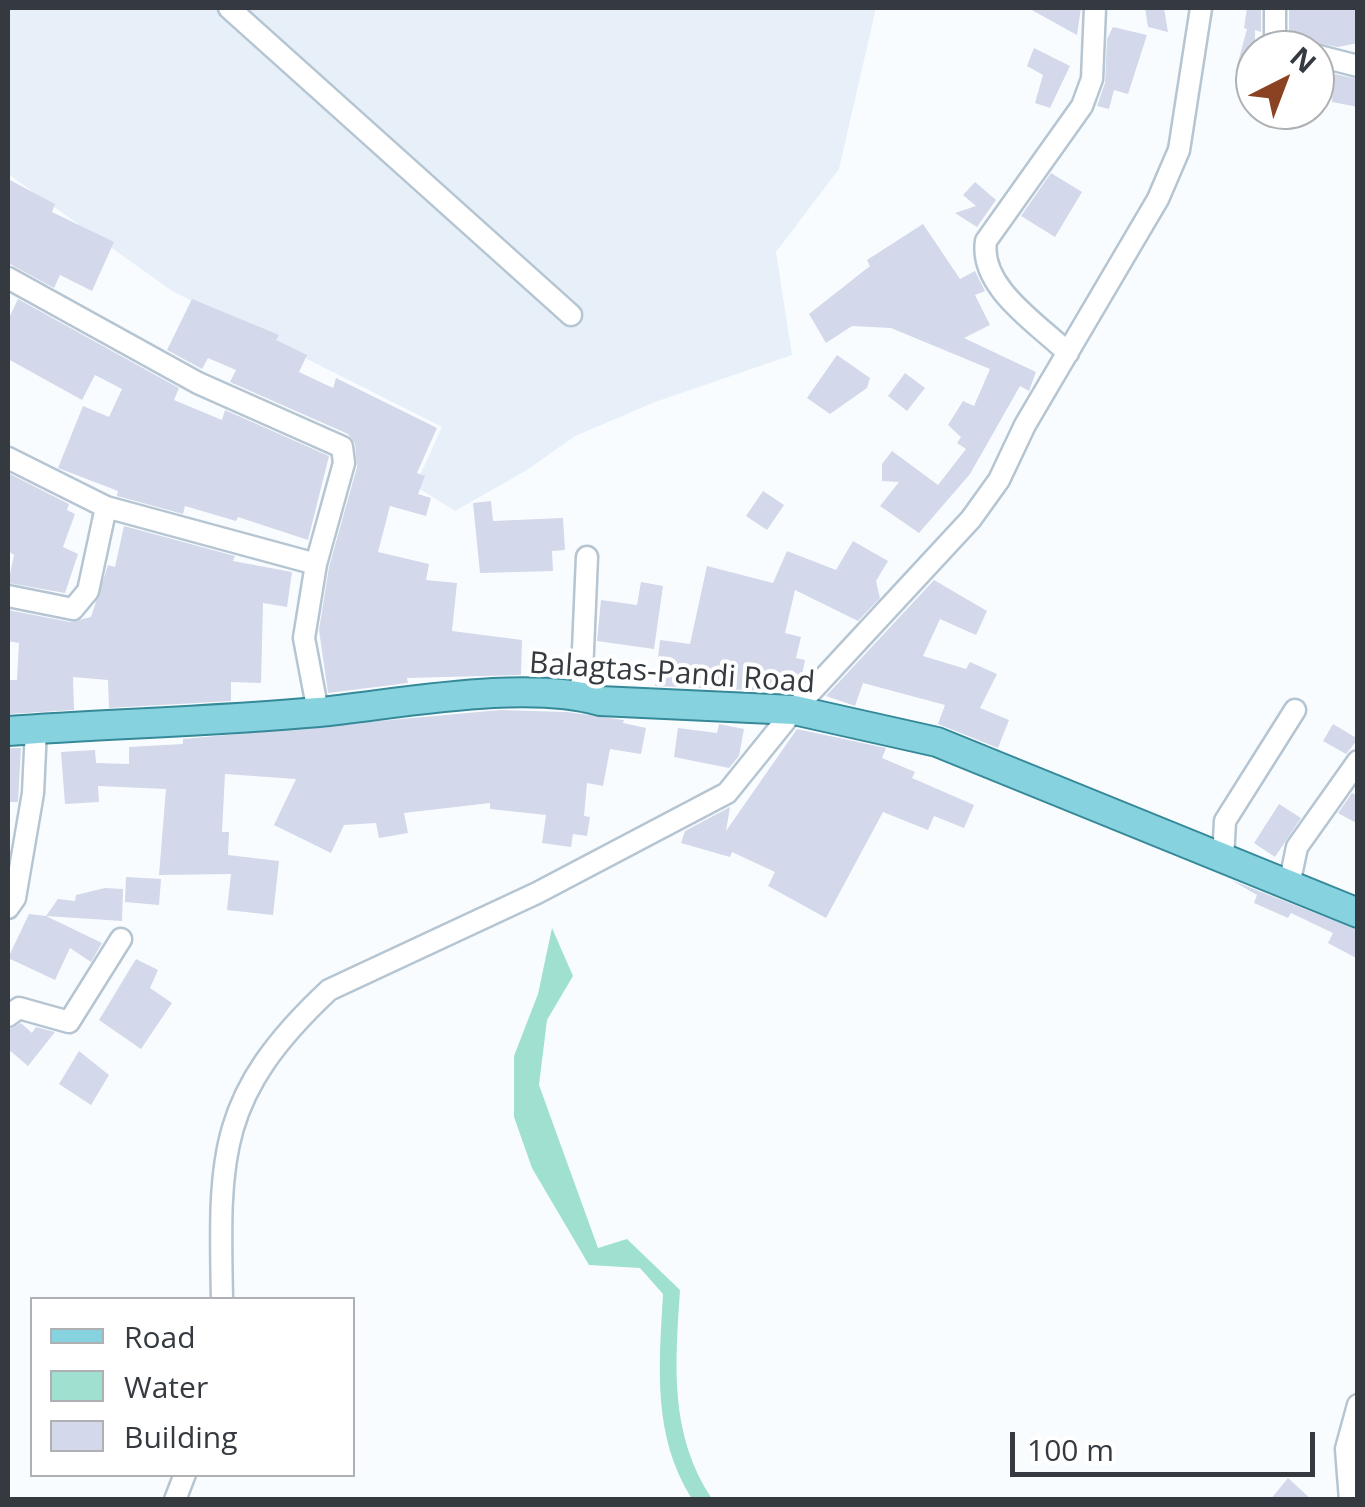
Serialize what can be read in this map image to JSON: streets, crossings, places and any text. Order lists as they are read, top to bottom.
{
  "streets": {
    "main road": ["Balagtas-Pandi Road"]
  },
  "legend": ["Road", "Water", "Building"],
  "scale_bar": "100 m",
  "north": "top right"
}
